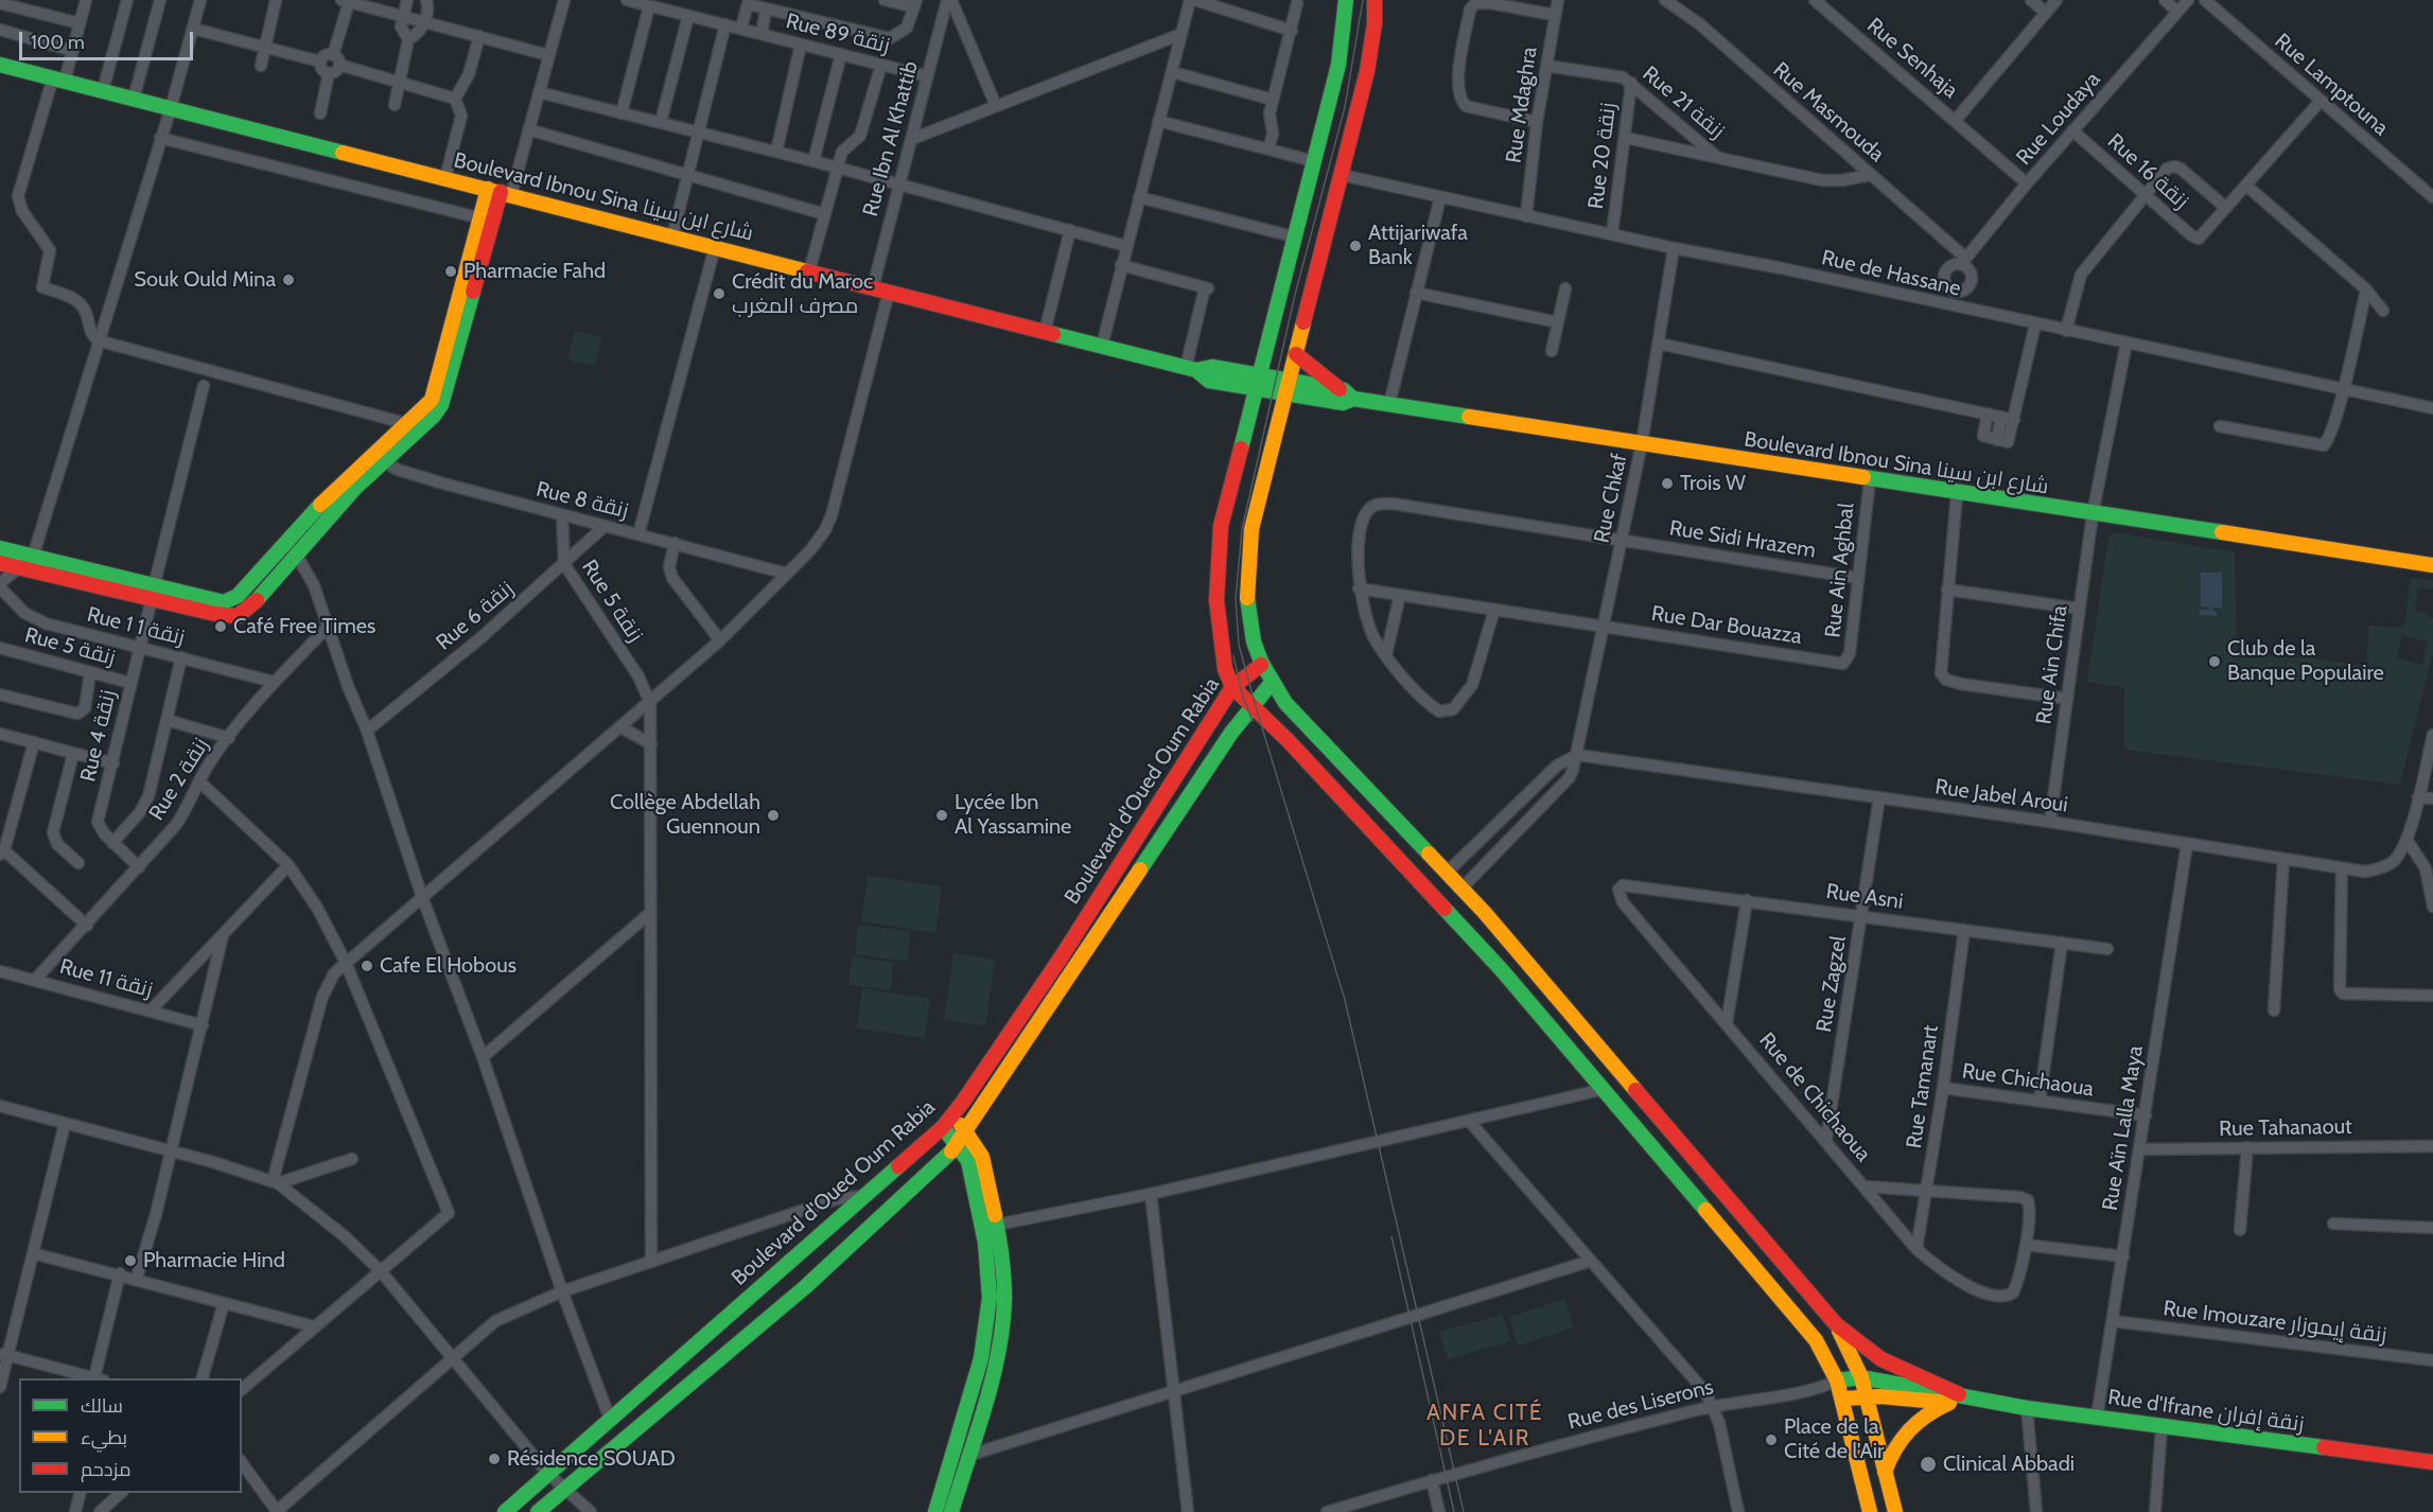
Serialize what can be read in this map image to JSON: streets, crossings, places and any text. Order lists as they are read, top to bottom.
{
  "streets": {
    "main road": ["Boulevard Ibnou Sina شارع ابن سينا", "Boulevard d'Oued Oum Rabia", "Rue d'Ifrane زنقة إفران"],
    "street": [
      "Rue 89 زنقة",
      "Rue Senhaja",
      "Rue Lamptouna",
      "Rue 21 زنقة",
      "Rue Mdaghra",
      "Rue Masmouda",
      "Rue Loudaya",
      "Rue Ibn Al Khattib",
      "Rue 20 زنقة",
      "Rue 16 زنقة",
      "Rue de Hassane",
      "Rue Chkaf",
      "Rue 8 زنقة",
      "Rue Sidi Hrazem",
      "Rue Ain Aghbal",
      "Rue 5 زنقة",
      "Rue 6 زنقة",
      "Rue Dar Bouazza",
      "Rue 1 زنقة 1",
      "Rue Ain Chifa",
      "Rue 4 زنقة",
      "Rue 2 زنقة",
      "Rue Jabel Aroui",
      "Rue Asni",
      "Rue 11 زنقة",
      "Rue Zagzel",
      "Rue Chichaoua",
      "Rue Tamanart",
      "Rue de Chichaoua",
      "Rue Aïn Lalla Maya",
      "Rue Tahanaout",
      "Rue Imouzare زنقة إيموزار",
      "Rue des Liserons"
    ]
  },
  "crossings": [
    ["Rue 89 زنقة", "Rue Ibn Al Khattib"],
    ["Rue Senhaja", "Rue Loudaya"],
    ["Rue 21 زنقة", "Rue Mdaghra"],
    ["Rue 21 زنقة", "Rue 20 زنقة"],
    ["Rue Mdaghra", "Rue de Hassane"],
    ["Rue Masmouda", "Rue Loudaya"],
    ["Rue Loudaya", "Rue 16 زنقة"],
    ["Rue Ibn Al Khattib", "Boulevard Ibnou Sina شارع ابن سينا"],
    ["Rue 20 زنقة", "Rue de Hassane"],
    ["Boulevard Ibnou Sina شارع ابن سينا", "Rue Chkaf"],
    ["Boulevard Ibnou Sina شارع ابن سينا", "Rue Ain Aghbal"],
    ["Boulevard Ibnou Sina شارع ابن سينا", "Rue Ain Chifa"],
    ["Rue de Hassane", "Rue Chkaf"],
    ["Rue de Hassane", "Rue Ain Chifa"],
    ["Rue Chkaf", "Rue Sidi Hrazem"],
    ["Rue Chkaf", "Rue Dar Bouazza"],
    ["Rue Chkaf", "Rue Jabel Aroui"],
    ["Rue 8 زنقة", "Rue 5 زنقة"],
    ["Rue 8 زنقة", "Rue 6 زنقة"],
    ["Rue Sidi Hrazem", "Rue Ain Aghbal"],
    ["Rue Sidi Hrazem", "Rue Dar Bouazza"],
    ["Rue Ain Aghbal", "Rue Dar Bouazza"],
    ["Rue 5 زنقة", "Rue 6 زنقة"],
    ["Rue 5 زنقة", "Rue 4 زنقة"],
    ["Rue 1 زنقة 1", "Rue 4 زنقة"],
    ["Rue 1 زنقة 1", "Rue 2 زنقة"],
    ["Rue Ain Chifa", "Rue Jabel Aroui"],
    ["Rue 4 زنقة", "Rue 2 زنقة"],
    ["Rue 2 زنقة", "Rue 11 زنقة"],
    ["Rue Jabel Aroui", "Rue Zagzel"],
    ["Rue Jabel Aroui", "Rue Aïn Lalla Maya"],
    ["Rue Asni", "Rue Zagzel"],
    ["Rue Asni", "Rue Tamanart"],
    ["Rue Asni", "Rue de Chichaoua"],
    ["Rue Zagzel", "Rue de Chichaoua"],
    ["Rue Chichaoua", "Rue Tamanart"],
    ["Rue Chichaoua", "Rue Aïn Lalla Maya"],
    ["Rue Tamanart", "Rue de Chichaoua"],
    ["Rue Aïn Lalla Maya", "Rue Tahanaout"],
    ["Rue Aïn Lalla Maya", "Rue Imouzare زنقة إيموزار"],
    ["Rue Aïn Lalla Maya", "Rue d'Ifrane زنقة إفران"],
    ["Rue des Liserons", "Rue d'Ifrane زنقة إفران"]
  ],
  "districts": ["ANFA CITÉ DE L'AIR"],
  "places": [
    "Attijariwafa Bank",
    "Pharmacie Fahd",
    "Souk Ould Mina",
    "Crédit du Maroc مصرف المغرب",
    "Trois W",
    "Café Free Times",
    "Club de la Banque Populaire",
    "Collège Abdellah Guennoun",
    "Lycée Ibn Al Yassamine",
    "Cafe El Hobous",
    "Pharmacie Hind",
    "Place de la Cité de l'Air",
    "Résidence SOUAD",
    "Clinical Abbadi"
  ],
  "legend": ["سالك", "بطيء", "مزدحم"],
  "scale_bar": "100 m"
}
